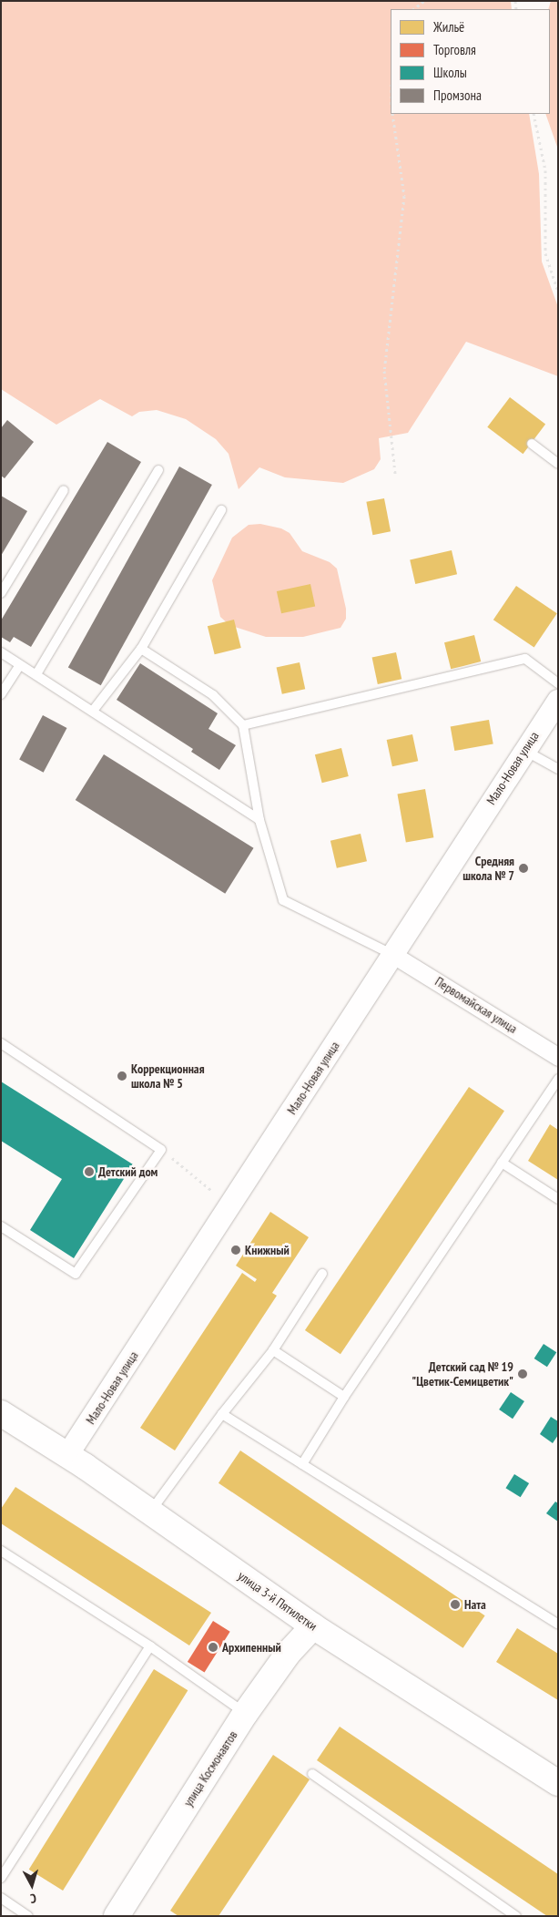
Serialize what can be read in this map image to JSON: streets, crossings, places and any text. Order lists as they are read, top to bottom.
{
  "streets": {
    "main road": ["улица 3-й Пятилетки", "улица Космонавтов"],
    "street": ["Мало-Новая улица", "Первомайская улица"]
  },
  "crossings": [
    ["Мало-Новая улица", "Первомайская улица"],
    ["Мало-Новая улица", "улица 3-й Пятилетки"],
    ["улица 3-й Пятилетки", "улица Космонавтов"]
  ],
  "places": [
    "Средняя школа № 7",
    "Коррекционная школа № 5",
    "Детский дом",
    "Книжный",
    "Детский сад № 19 \"Цветик-Семицветик\"",
    "Ната",
    "Архипенный"
  ],
  "legend": [
    "Жильё",
    "Торговля",
    "Школы",
    "Промзона"
  ],
  "north": "bottom"
}
